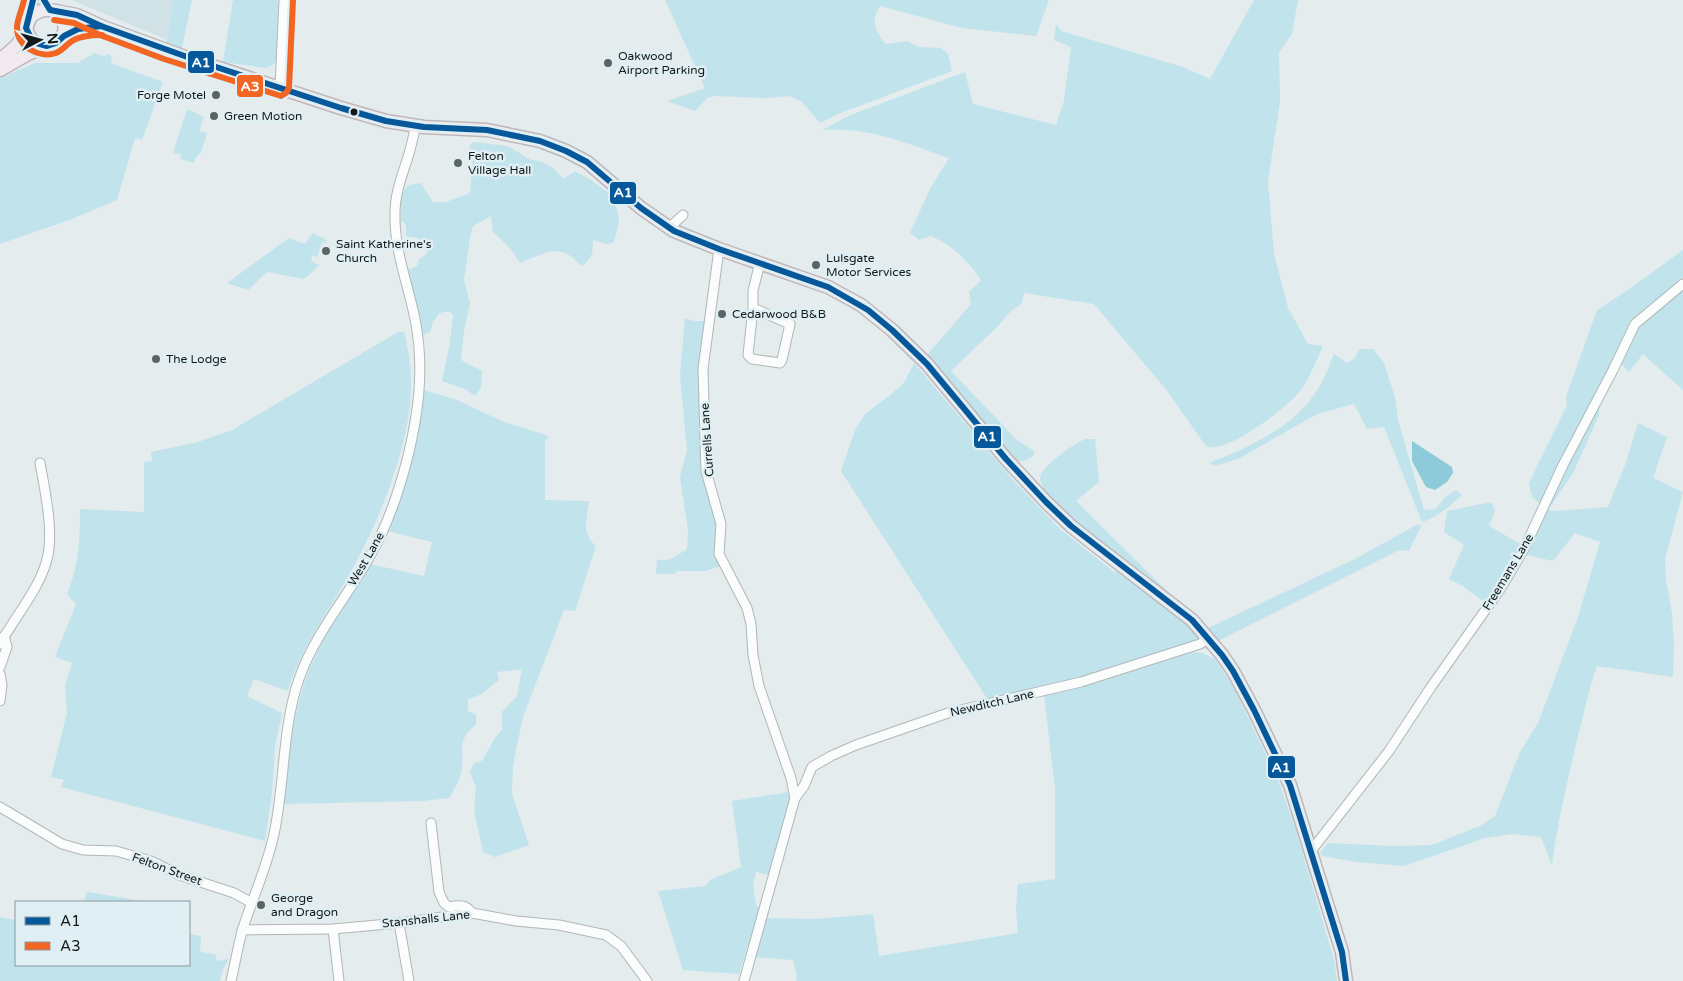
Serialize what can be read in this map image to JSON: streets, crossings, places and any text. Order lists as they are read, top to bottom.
{
  "streets": {
    "street": [
      "Currells Lane",
      "West Lane",
      "Freemans Lane",
      "Newditch Lane",
      "Felton Street",
      "Stanshalls Lane"
    ]
  },
  "crossings": [
    ["Currells Lane", "Newditch Lane"],
    ["West Lane", "Felton Street"],
    ["West Lane", "Stanshalls Lane"]
  ],
  "places": [
    "Oakwood Airport Parking",
    "Forge Motel",
    "Green Motion",
    "Felton Village Hall",
    "Saint Katherine's Church",
    "Lulsgate Motor Services",
    "Cedarwood B&B",
    "The Lodge",
    "George and Dragon"
  ],
  "lines": ["transit line A1", "transit line A3"],
  "legend": ["A1", "A3"],
  "north": "right"
}
